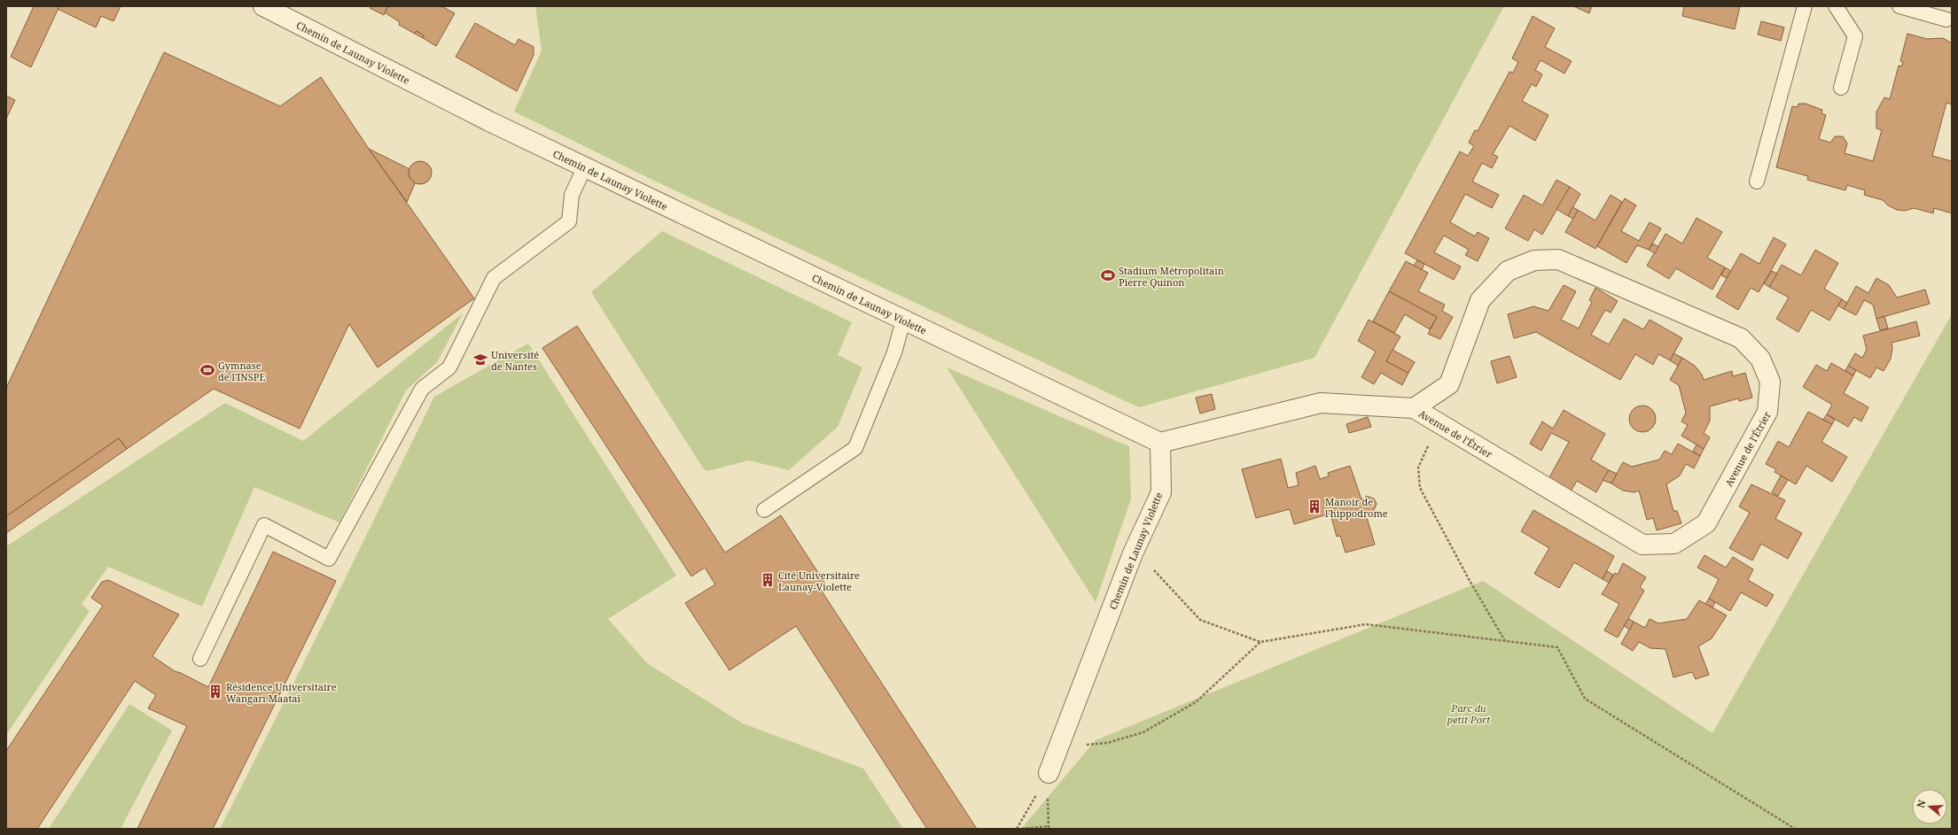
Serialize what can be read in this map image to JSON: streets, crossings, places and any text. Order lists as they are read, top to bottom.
{
  "streets": {
    "street": ["Chemin de Launay Violette", "Avenue de l'Étrier"]
  },
  "crossings": [
    ["Chemin de Launay Violette", "Avenue de l'Étrier"]
  ],
  "parks": ["Parc du petit Port"],
  "places": {
    "sports": ["Stadium Métropolitain Pierre Quinon", "Gymnase de l'INSPE"],
    "school or university": ["Université de Nantes"],
    "building": ["Manoir de l'hippodrome", "Cité Universitaire Launay-Violette", "Résidence Universitaire Wangari Maataï"]
  },
  "north": "left"
}
